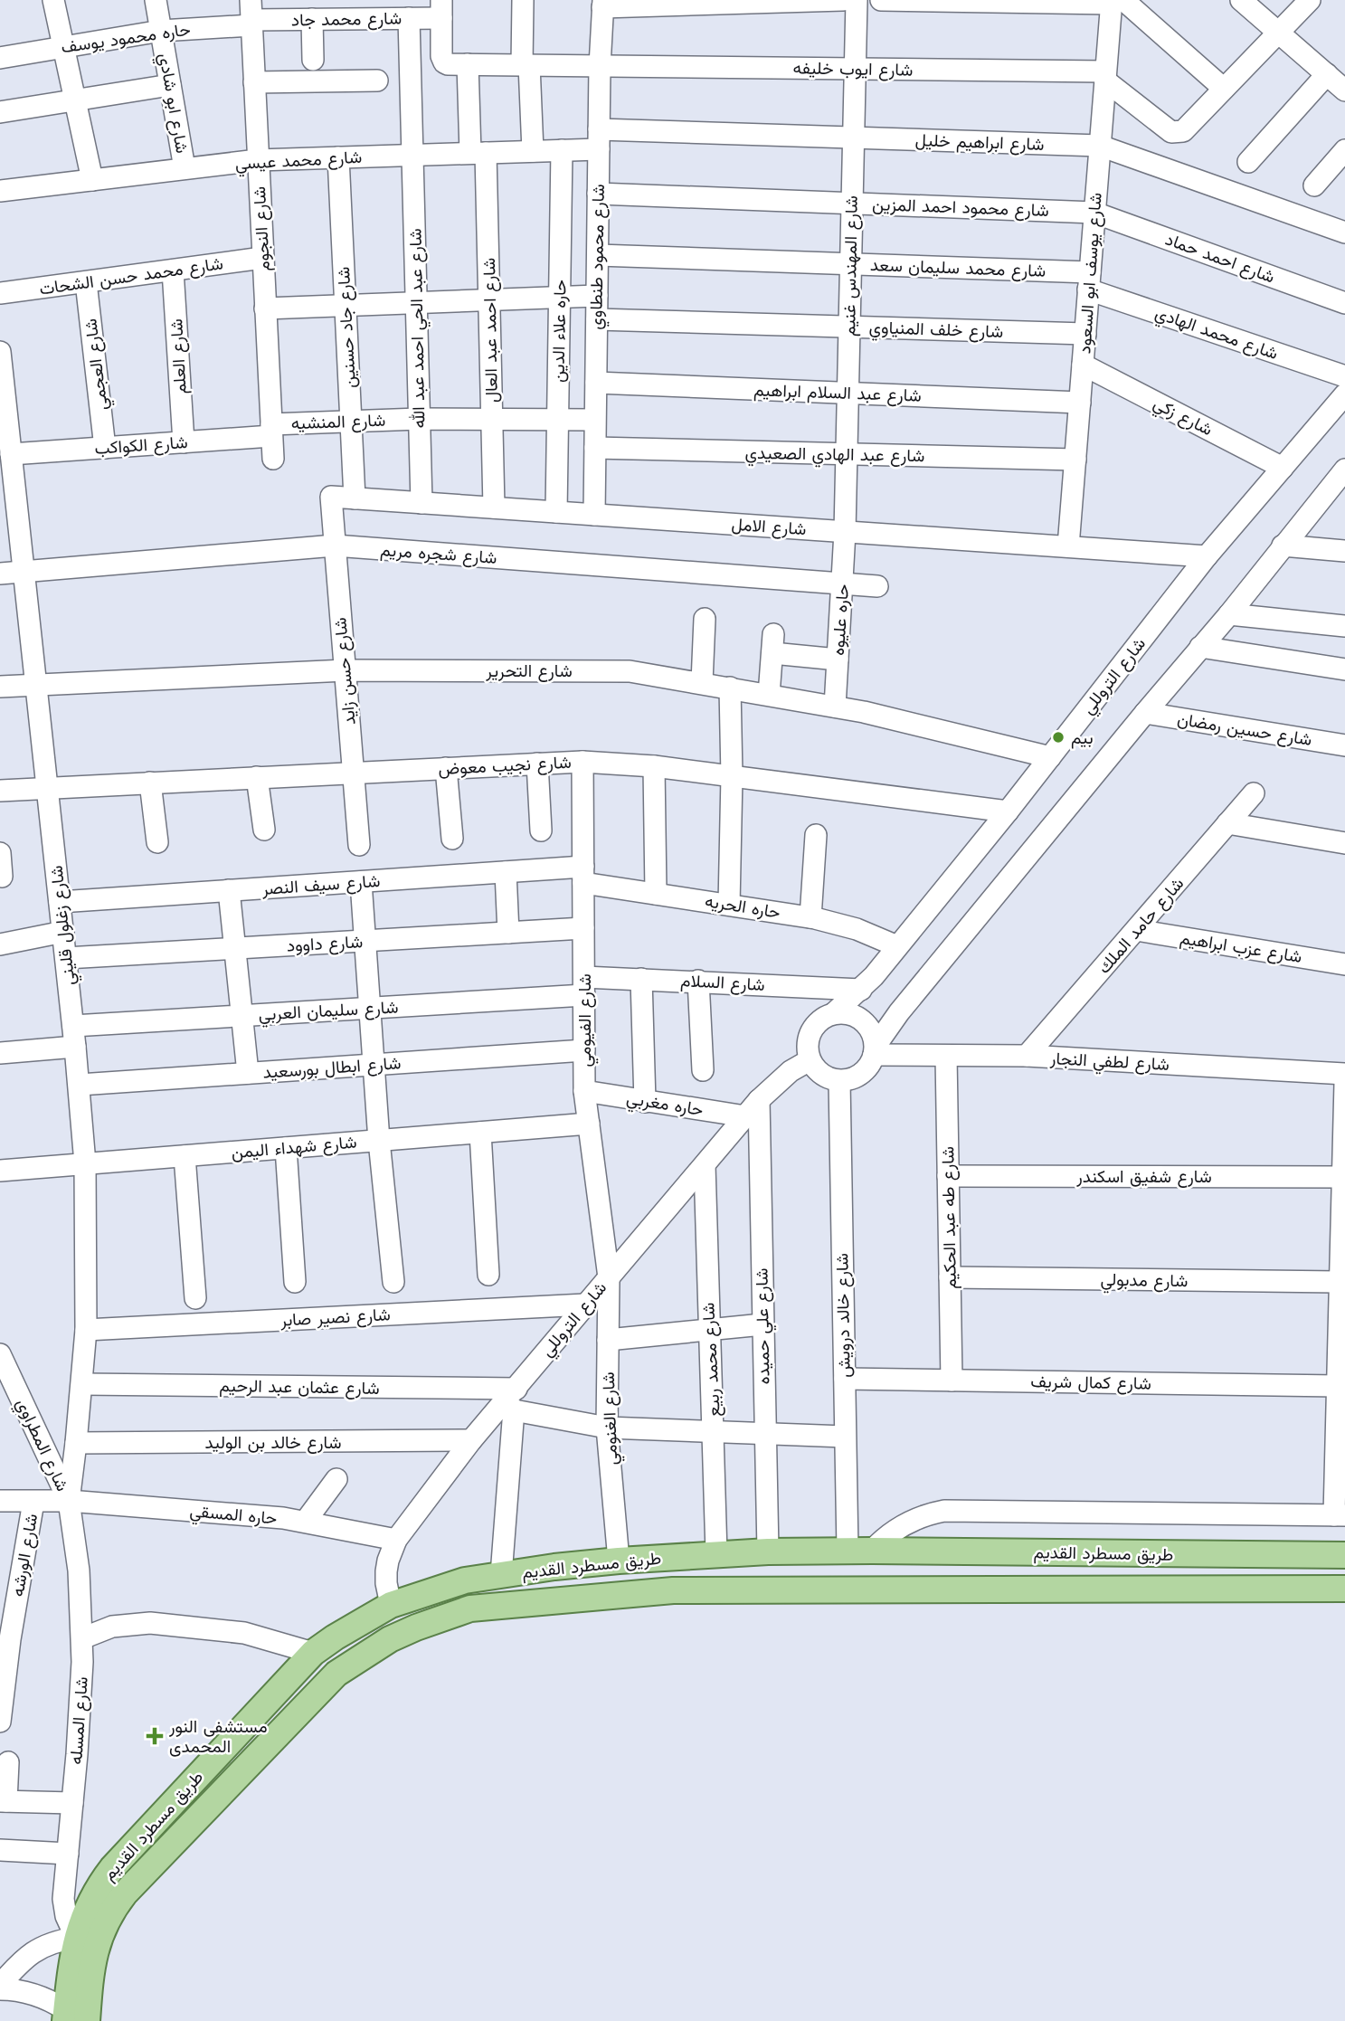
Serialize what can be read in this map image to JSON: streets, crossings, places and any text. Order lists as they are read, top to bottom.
{
  "streets": {
    "main road": ["طريق مسطرد القديم"],
    "street": [
      "شارع محمد جاد",
      "حاره محمود يوسف",
      "شارع ايوب خليفه",
      "شارع ابو شادي",
      "شارع ابراهيم خليل",
      "شارع محمد عيسي",
      "شارع محمود احمد المزين",
      "شارع النجوم",
      "شارع محمود طنطاوي",
      "شارع احمد حماد",
      "شارع المهندس غنيم",
      "شارع محمد سليمان سعد",
      "شارع يوسف ابو السعود",
      "شارع محمد حسن الشحات",
      "شارع جاد حسنين",
      "شارع عبد الحي احمد عبد الله",
      "شارع خلف المنياوي",
      "شارع احمد عبد العال",
      "حاره علاء الدين",
      "شارع محمد الهادي",
      "شارع العلم",
      "شارع العجمي",
      "شارع عبد السلام ابراهيم",
      "شارع زكي",
      "شارع المنشيه",
      "شارع الكواكب",
      "شارع عبد الهادي الصعيدي",
      "شارع الامل",
      "شارع شجره مريم",
      "حاره عليوه",
      "شارع التحرير",
      "شارع حسن زايد",
      "شارع التروللي",
      "شارع حسين رمضان",
      "شارع نجيب معوض",
      "شارع سيف النصر",
      "حاره الحريه",
      "شارع زغلول قليني",
      "شارع حامد الملك",
      "شارع داوود",
      "شارع عزب ابراهيم",
      "شارع السلام",
      "شارع سليمان العربي",
      "شارع الفيومي",
      "شارع لطفي النجار",
      "شارع ابطال بورسعيد",
      "حاره مغربي",
      "شارع شهداء اليمن",
      "شارع شفيق اسكندر",
      "شارع طه عبد الحكيم",
      "شارع مدبولي",
      "شارع خالد درويش",
      "شارع نصير صابر",
      "شارع علي حميده",
      "شارع محمد ربيع",
      "شارع كمال شريف",
      "شارع عثمان عبد الرحيم",
      "شارع الغنومي",
      "شارع خالد بن الوليد",
      "شارع المطراوي",
      "حاره المسقي",
      "شارع الورشه",
      "شارع المسله"
    ]
  },
  "crossings": [
    ["شارع محمد جاد", "حاره محمود يوسف"],
    ["شارع محمد جاد", "شارع النجوم"],
    ["شارع محمد جاد", "شارع عبد الحي احمد عبد الله"],
    ["شارع محمد جاد", "شارع احمد عبد العال"],
    ["حاره محمود يوسف", "شارع ابو شادي"],
    ["حاره محمود يوسف", "شارع النجوم"],
    ["شارع ايوب خليفه", "شارع محمود طنطاوي"],
    ["شارع ايوب خليفه", "شارع المهندس غنيم"],
    ["شارع ايوب خليفه", "شارع يوسف ابو السعود"],
    ["شارع ايوب خليفه", "شارع احمد عبد العال"],
    ["شارع ابو شادي", "شارع محمد عيسي"],
    ["شارع ابراهيم خليل", "شارع محمد عيسي"],
    ["شارع ابراهيم خليل", "شارع محمود طنطاوي"],
    ["شارع ابراهيم خليل", "شارع المهندس غنيم"],
    ["شارع ابراهيم خليل", "شارع يوسف ابو السعود"],
    ["شارع محمد عيسي", "شارع النجوم"],
    ["شارع محمد عيسي", "شارع محمود طنطاوي"],
    ["شارع محمد عيسي", "شارع جاد حسنين"],
    ["شارع محمد عيسي", "شارع عبد الحي احمد عبد الله"],
    ["شارع محمد عيسي", "شارع احمد عبد العال"],
    ["شارع محمد عيسي", "حاره علاء الدين"],
    ["شارع محمود احمد المزين", "شارع محمود طنطاوي"],
    ["شارع محمود احمد المزين", "شارع احمد حماد"],
    ["شارع محمود احمد المزين", "شارع المهندس غنيم"],
    ["شارع محمود احمد المزين", "شارع يوسف ابو السعود"],
    ["شارع النجوم", "شارع محمد حسن الشحات"],
    ["شارع النجوم", "شارع المنشيه"],
    ["شارع النجوم", "شارع الكواكب"],
    ["شارع محمود طنطاوي", "شارع محمد سليمان سعد"],
    ["شارع محمود طنطاوي", "شارع خلف المنياوي"],
    ["شارع محمود طنطاوي", "شارع عبد السلام ابراهيم"],
    ["شارع محمود طنطاوي", "شارع المنشيه"],
    ["شارع محمود طنطاوي", "شارع عبد الهادي الصعيدي"],
    ["شارع محمود طنطاوي", "شارع الامل"],
    ["شارع احمد حماد", "شارع يوسف ابو السعود"],
    ["شارع المهندس غنيم", "شارع محمد سليمان سعد"],
    ["شارع المهندس غنيم", "شارع خلف المنياوي"],
    ["شارع المهندس غنيم", "شارع عبد السلام ابراهيم"],
    ["شارع المهندس غنيم", "شارع عبد الهادي الصعيدي"],
    ["شارع المهندس غنيم", "شارع الامل"],
    ["شارع المهندس غنيم", "حاره عليوه"],
    ["شارع محمد سليمان سعد", "شارع يوسف ابو السعود"],
    ["شارع محمد سليمان سعد", "شارع محمد الهادي"],
    ["شارع يوسف ابو السعود", "شارع خلف المنياوي"],
    ["شارع يوسف ابو السعود", "شارع محمد الهادي"],
    ["شارع يوسف ابو السعود", "شارع عبد السلام ابراهيم"],
    ["شارع يوسف ابو السعود", "شارع زكي"],
    ["شارع يوسف ابو السعود", "شارع عبد الهادي الصعيدي"],
    ["شارع يوسف ابو السعود", "شارع الامل"],
    ["شارع محمد حسن الشحات", "شارع العلم"],
    ["شارع محمد حسن الشحات", "شارع العجمي"],
    ["شارع جاد حسنين", "شارع المنشيه"],
    ["شارع جاد حسنين", "شارع الامل"],
    ["شارع عبد الحي احمد عبد الله", "شارع المنشيه"],
    ["شارع عبد الحي احمد عبد الله", "شارع الامل"],
    ["شارع احمد عبد العال", "شارع المنشيه"],
    ["شارع احمد عبد العال", "شارع الامل"],
    ["حاره علاء الدين", "شارع المنشيه"],
    ["حاره علاء الدين", "شارع الامل"],
    ["شارع العلم", "شارع الكواكب"],
    ["شارع العجمي", "شارع الكواكب"],
    ["شارع زكي", "شارع التروللي"],
    ["شارع المنشيه", "شارع الكواكب"],
    ["شارع الكواكب", "شارع زغلول قليني"],
    ["شارع الامل", "حاره عليوه"],
    ["شارع الامل", "شارع حسن زايد"],
    ["شارع الامل", "شارع التروللي"],
    ["شارع شجره مريم", "حاره عليوه"],
    ["شارع شجره مريم", "شارع حسن زايد"],
    ["شارع شجره مريم", "شارع زغلول قليني"],
    ["حاره عليوه", "شارع التحرير"],
    ["شارع التحرير", "شارع حسن زايد"],
    ["شارع التحرير", "شارع التروللي"],
    ["شارع التحرير", "شارع زغلول قليني"],
    ["شارع حسن زايد", "شارع نجيب معوض"],
    ["شارع التروللي", "شارع نجيب معوض"],
    ["شارع التروللي", "حاره الحريه"],
    ["شارع التروللي", "شارع السلام"],
    ["شارع التروللي", "شارع الفيومي"],
    ["شارع التروللي", "شارع لطفي النجار"],
    ["شارع التروللي", "حاره مغربي"],
    ["شارع التروللي", "شارع خالد درويش"],
    ["شارع التروللي", "شارع نصير صابر"],
    ["شارع التروللي", "شارع علي حميده"],
    ["شارع التروللي", "شارع محمد ربيع"],
    ["شارع التروللي", "شارع عثمان عبد الرحيم"],
    ["شارع التروللي", "شارع الغنومي"],
    ["شارع التروللي", "شارع خالد بن الوليد"],
    ["شارع التروللي", "حاره المسقي"],
    ["شارع التروللي", "طريق مسطرد القديم"],
    ["شارع نجيب معوض", "شارع زغلول قليني"],
    ["شارع نجيب معوض", "شارع الفيومي"],
    ["شارع سيف النصر", "حاره الحريه"],
    ["شارع سيف النصر", "شارع زغلول قليني"],
    ["شارع سيف النصر", "شارع الفيومي"],
    ["حاره الحريه", "شارع الفيومي"],
    ["شارع زغلول قليني", "شارع داوود"],
    ["شارع زغلول قليني", "شارع سليمان العربي"],
    ["شارع زغلول قليني", "شارع ابطال بورسعيد"],
    ["شارع زغلول قليني", "شارع شهداء اليمن"],
    ["شارع زغلول قليني", "شارع نصير صابر"],
    ["شارع زغلول قليني", "شارع عثمان عبد الرحيم"],
    ["شارع زغلول قليني", "شارع خالد بن الوليد"],
    ["شارع زغلول قليني", "شارع المطراوي"],
    ["شارع زغلول قليني", "حاره المسقي"],
    ["شارع زغلول قليني", "شارع المسله"],
    ["شارع حامد الملك", "شارع عزب ابراهيم"],
    ["شارع حامد الملك", "شارع لطفي النجار"],
    ["شارع داوود", "شارع الفيومي"],
    ["شارع السلام", "شارع سليمان العربي"],
    ["شارع السلام", "شارع الفيومي"],
    ["شارع سليمان العربي", "شارع الفيومي"],
    ["شارع الفيومي", "شارع ابطال بورسعيد"],
    ["شارع الفيومي", "حاره مغربي"],
    ["شارع الفيومي", "شارع شهداء اليمن"],
    ["شارع الفيومي", "شارع الغنومي"],
    ["شارع لطفي النجار", "شارع طه عبد الحكيم"],
    ["شارع لطفي النجار", "شارع خالد درويش"],
    ["شارع شفيق اسكندر", "شارع طه عبد الحكيم"],
    ["شارع طه عبد الحكيم", "شارع مدبولي"],
    ["شارع طه عبد الحكيم", "شارع كمال شريف"],
    ["شارع خالد درويش", "شارع كمال شريف"],
    ["شارع خالد درويش", "طريق مسطرد القديم"],
    ["شارع علي حميده", "طريق مسطرد القديم"],
    ["شارع محمد ربيع", "طريق مسطرد القديم"],
    ["شارع الغنومي", "طريق مسطرد القديم"],
    ["شارع المطراوي", "حاره المسقي"],
    ["شارع المطراوي", "شارع المسله"],
    ["حاره المسقي", "شارع الورشه"],
    ["حاره المسقي", "شارع المسله"],
    ["طريق مسطرد القديم", "شارع المسله"]
  ],
  "places": {
    "other": ["بيم"],
    "health": ["مستشفى النور المحمدى"]
  }
}
